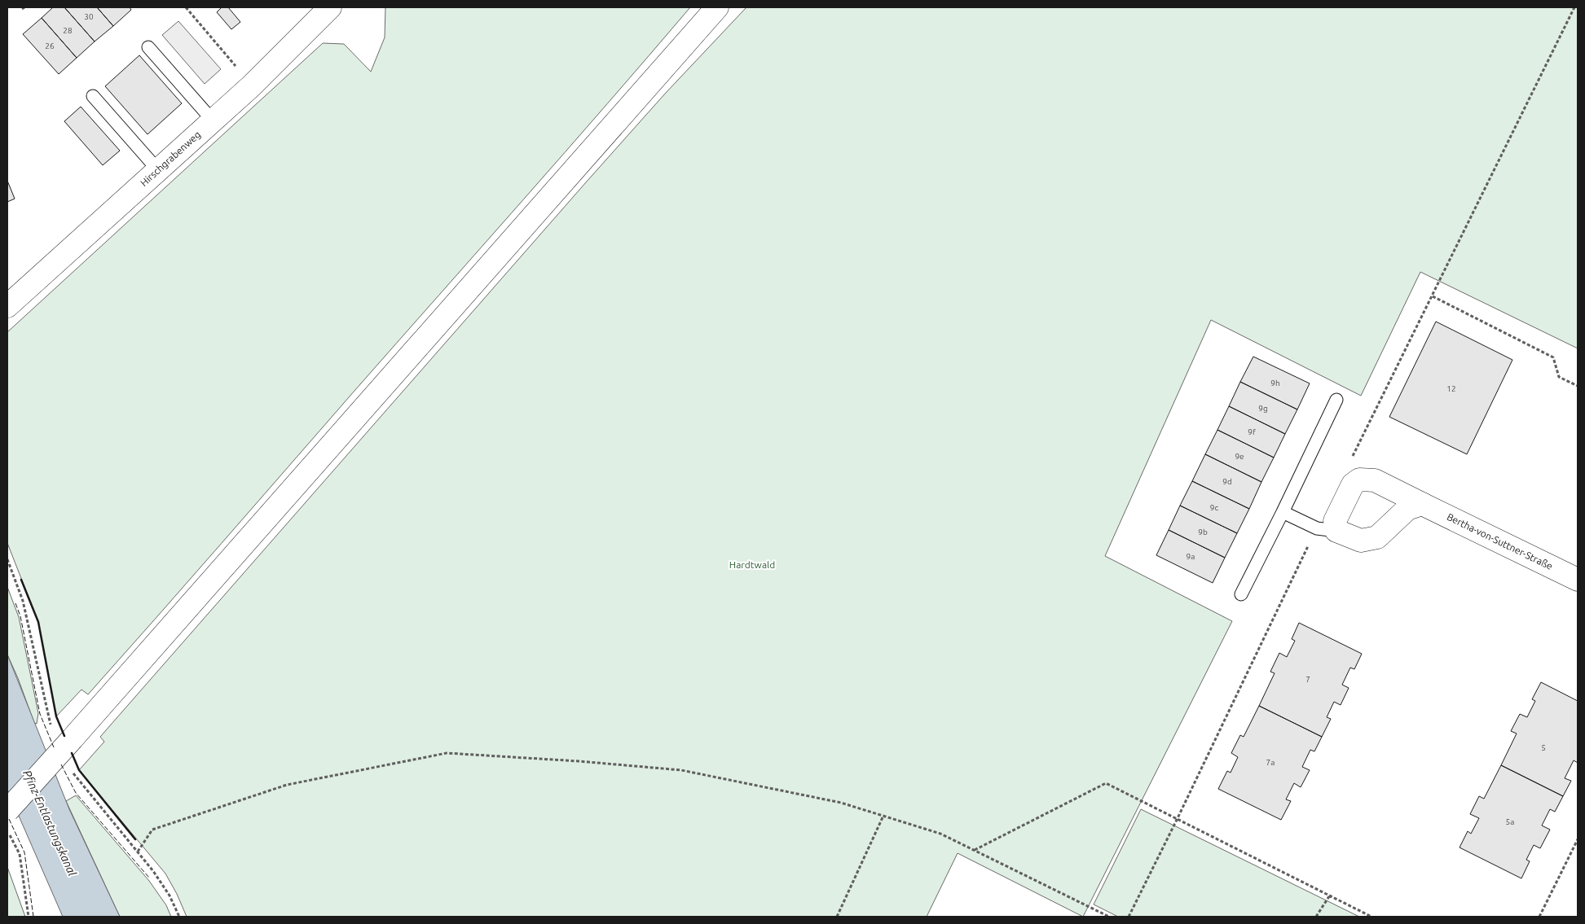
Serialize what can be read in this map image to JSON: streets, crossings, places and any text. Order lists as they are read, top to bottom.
{
  "streets": {
    "main road": ["Hirschgrabenweg", "Bertha-von-Suttner-Straße"]
  },
  "water": ["Pfinz-Entlastungskanal"],
  "parks": ["Hardtwald"],
  "house_numbers": [
    "30",
    "28",
    "26",
    "9h",
    "12",
    "9g",
    "9f",
    "9e",
    "9d",
    "9c",
    "9b",
    "9a",
    "7",
    "5",
    "7a",
    "5a"
  ]
}
